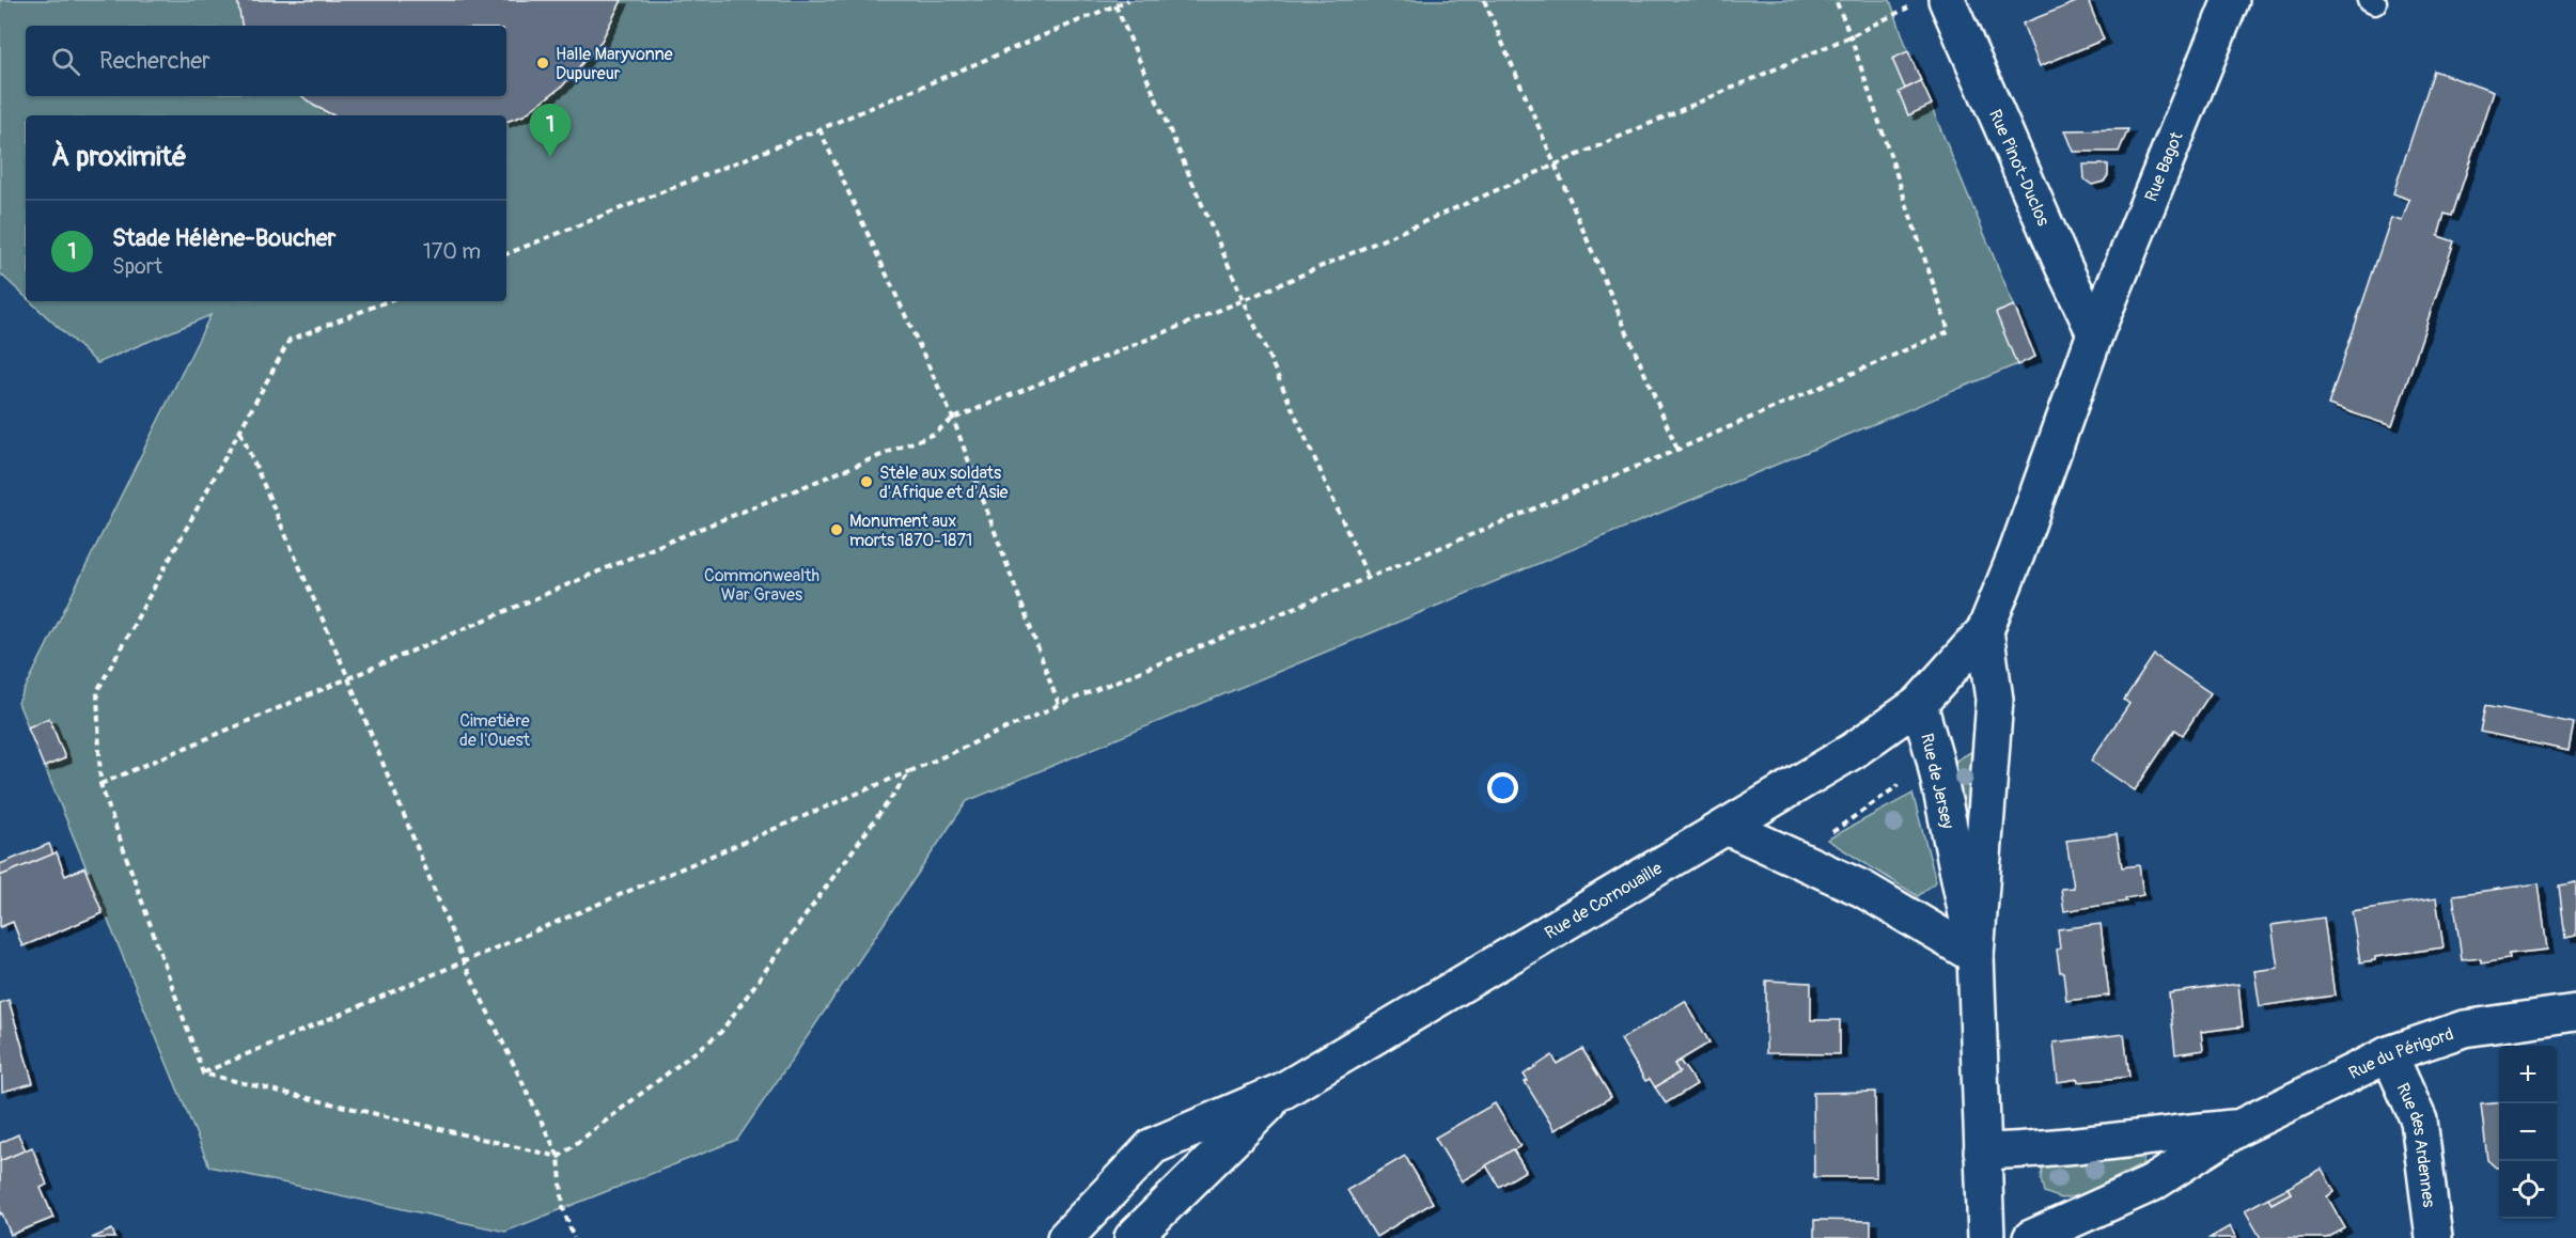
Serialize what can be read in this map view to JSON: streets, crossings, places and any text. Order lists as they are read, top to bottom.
{
  "streets": {
    "street": [
      "Rue Bagot",
      "Rue Pinot-Duclos",
      "Rue de Jersey",
      "Rue de Cornouaille",
      "Rue du Périgord",
      "Rue des Ardennes"
    ]
  },
  "crossings": [
    ["Rue Bagot", "Rue Pinot-Duclos"],
    ["Rue de Jersey", "Rue de Cornouaille"],
    ["Rue de Jersey", "Rue du Périgord"],
    ["Rue du Périgord", "Rue des Ardennes"]
  ],
  "parks": ["Commonwealth War Graves", "Cimetière de l'Ouest"],
  "places": ["Halle Maryvonne Dupureur", "Stèle aux soldats d'Afrique et d'Asie", "Monument aux morts 1870-1871"],
  "page": {
    "search": "Rechercher",
    "pins": "1",
    "heading": "À proximité",
    "list": [
      {
        "mark": "1",
        "name": "Stade Hélène-Boucher",
        "note": "Sport",
        "value": "170 m"
      }
    ],
    "map_buttons": ["+", "−"]
  }
}
